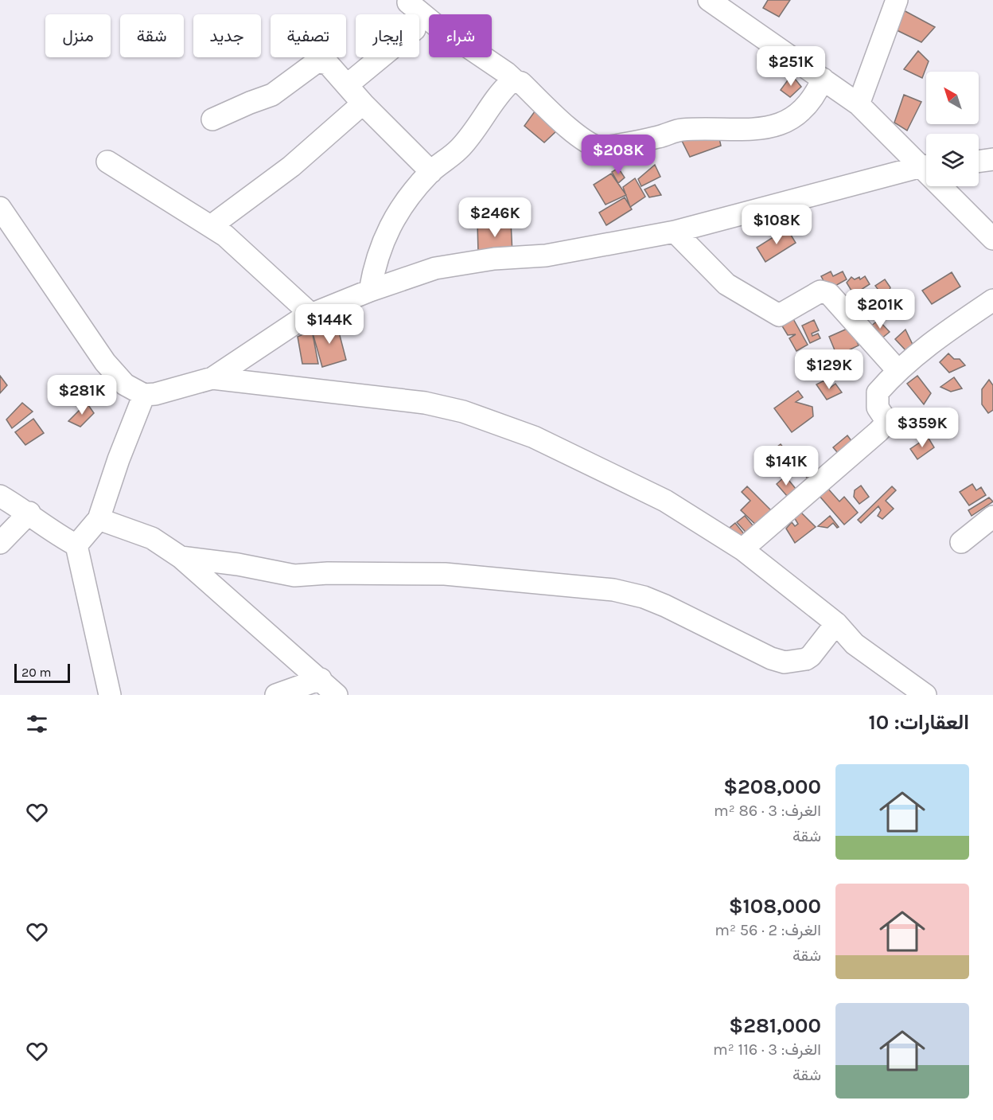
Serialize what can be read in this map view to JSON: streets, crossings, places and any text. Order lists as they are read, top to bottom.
{
  "scale_bar": "20 m",
  "north": "top left",
  "page": {
    "chip": [
      "شراء",
      "إيجار",
      "تصفية",
      "جديد",
      "شقة",
      "منزل"
    ],
    "price": [
      "$251K",
      "$208K",
      "$246K",
      "$108K",
      "$201K",
      "$144K",
      "$129K",
      "$281K",
      "$359K",
      "$141K"
    ],
    "scale": "20 m",
    "heading": "العقارات: 10",
    "list": [
      {
        "name": "$208,000",
        "note": "الغرف: 3 · 86 m² · شقة"
      },
      {
        "name": "$108,000",
        "note": "الغرف: 2 · 56 m² · شقة"
      },
      {
        "name": "$281,000",
        "note": "الغرف: 3 · 116 m² · شقة"
      }
    ]
  }
}
